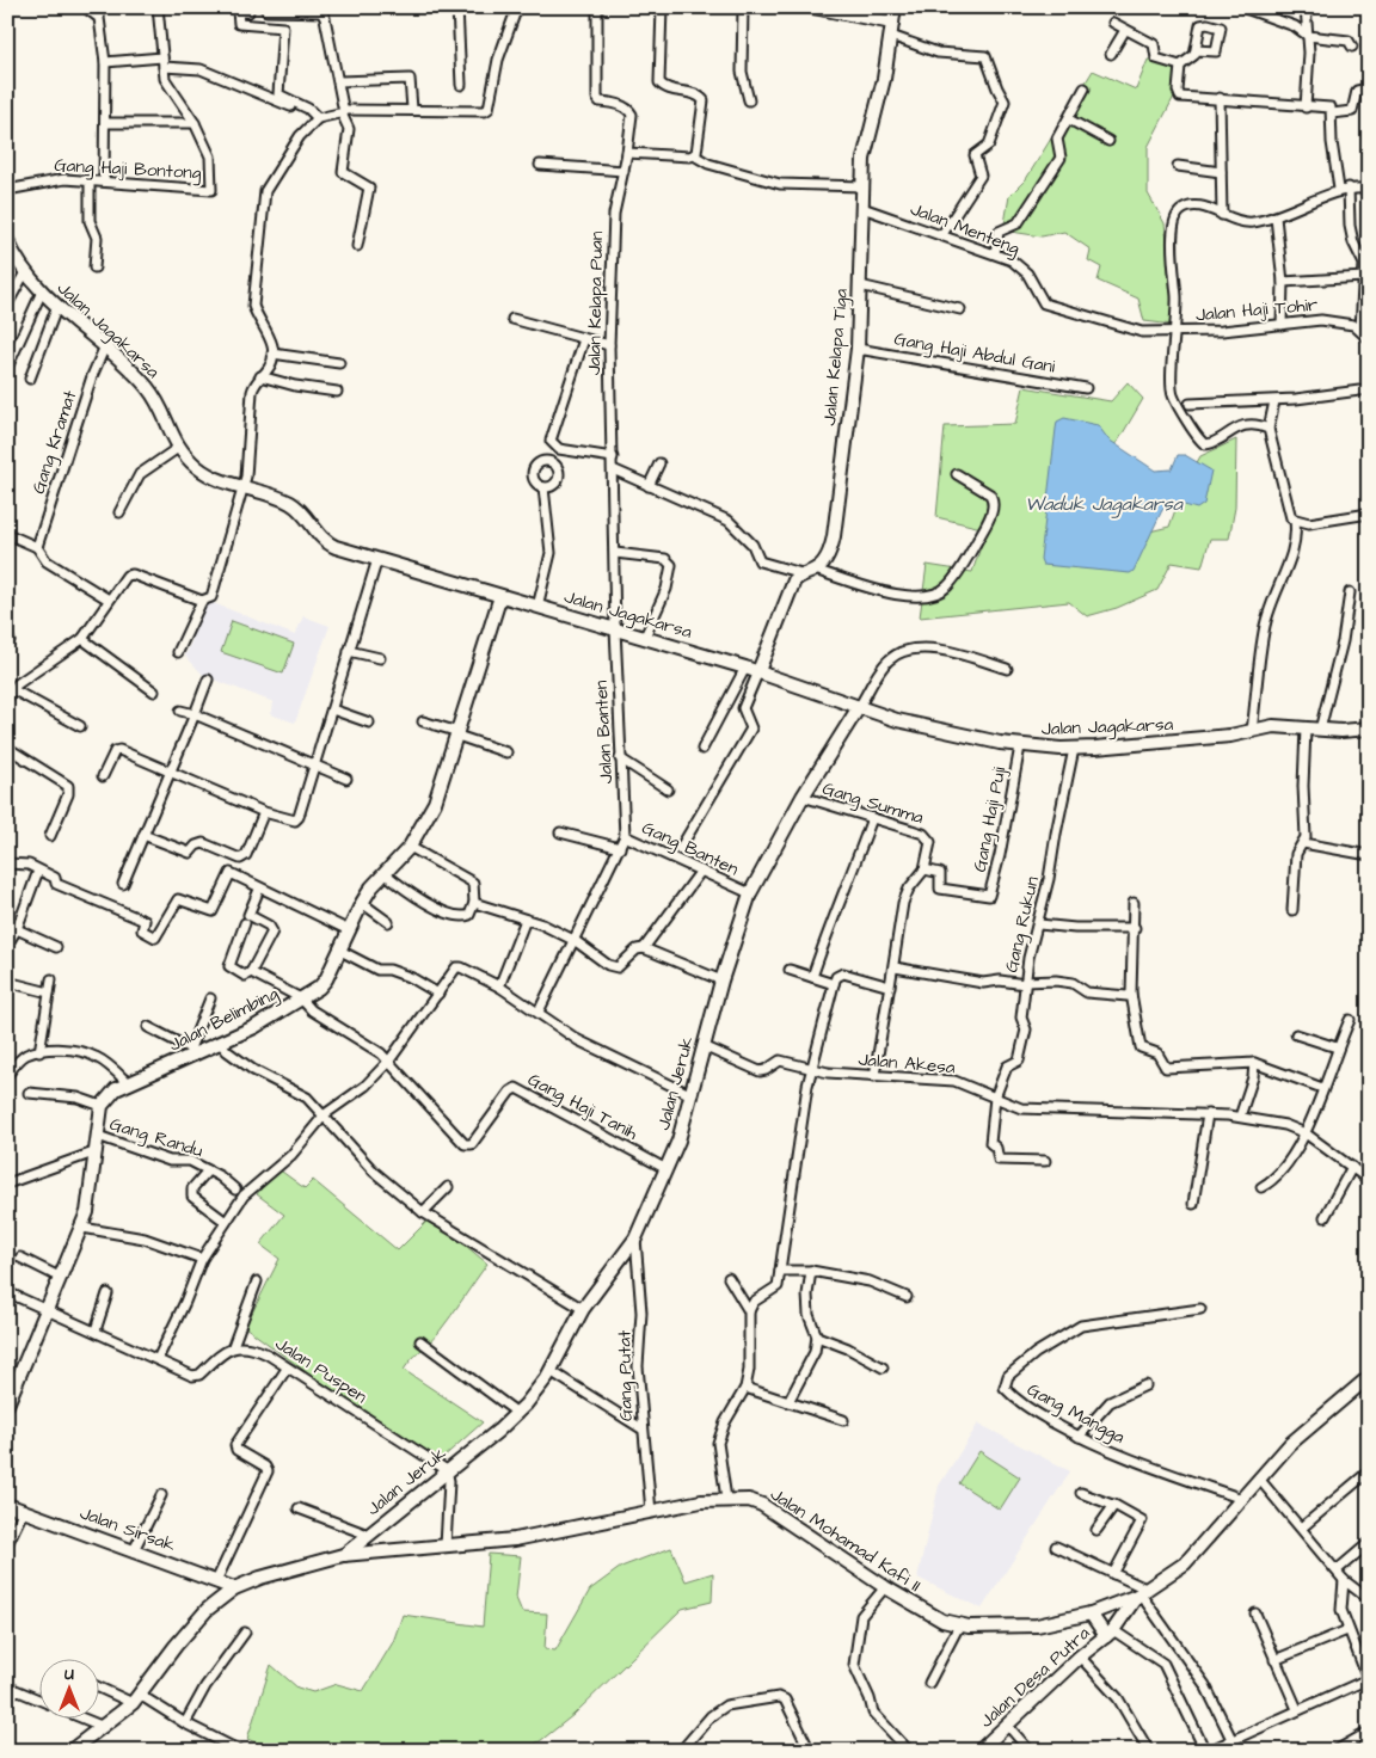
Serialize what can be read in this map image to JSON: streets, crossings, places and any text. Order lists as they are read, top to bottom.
{
  "streets": {
    "street": [
      "Gang Haji Bontong",
      "Jalan Menteng",
      "Jalan Kelapa Puan",
      "Jalan Haji Tohir",
      "Jalan Jagakarsa",
      "Gang Haji Abdul Gani",
      "Jalan Kelapa Tiga",
      "Gang Kramat",
      "Jalan Banten",
      "Gang Summa",
      "Gang Haji Puji",
      "Gang Banten",
      "Gang Rukun",
      "Jalan Belimbing",
      "Jalan Akesa",
      "Jalan Jeruk",
      "Gang Haji Tanih",
      "Gang Randu",
      "Jalan Puspen",
      "Gang Putat",
      "Gang Mangga",
      "Jalan Sirsak",
      "Jalan Mohamad Kafi II",
      "Jalan Desa Putra"
    ]
  },
  "crossings": [
    ["Jalan Menteng", "Jalan Haji Tohir"],
    ["Jalan Menteng", "Jalan Kelapa Tiga"],
    ["Jalan Kelapa Puan", "Jalan Jagakarsa"],
    ["Jalan Kelapa Puan", "Jalan Banten"],
    ["Jalan Jagakarsa", "Gang Kramat"],
    ["Jalan Jagakarsa", "Jalan Banten"],
    ["Jalan Jagakarsa", "Gang Haji Puji"],
    ["Jalan Jagakarsa", "Gang Rukun"],
    ["Jalan Jagakarsa", "Jalan Belimbing"],
    ["Jalan Jagakarsa", "Jalan Jeruk"],
    ["Gang Haji Abdul Gani", "Jalan Kelapa Tiga"],
    ["Jalan Banten", "Gang Banten"],
    ["Gang Summa", "Gang Haji Puji"],
    ["Gang Summa", "Jalan Jeruk"],
    ["Gang Banten", "Jalan Jeruk"],
    ["Gang Rukun", "Jalan Akesa"],
    ["Jalan Akesa", "Jalan Jeruk"],
    ["Jalan Jeruk", "Gang Haji Tanih"],
    ["Jalan Jeruk", "Jalan Puspen"],
    ["Jalan Jeruk", "Gang Putat"],
    ["Jalan Jeruk", "Jalan Mohamad Kafi II"],
    ["Gang Putat", "Jalan Mohamad Kafi II"],
    ["Gang Mangga", "Jalan Mohamad Kafi II"],
    ["Jalan Sirsak", "Jalan Mohamad Kafi II"],
    ["Jalan Mohamad Kafi II", "Jalan Desa Putra"]
  ],
  "water": ["Waduk Jagakarsa"],
  "north": "top"
}
